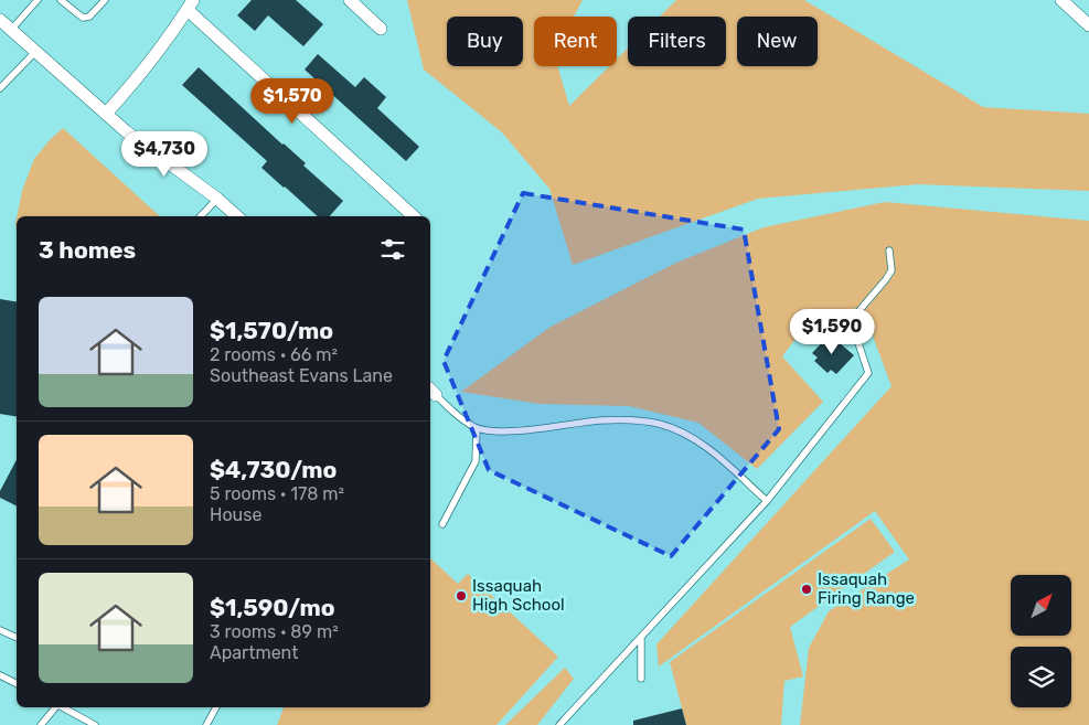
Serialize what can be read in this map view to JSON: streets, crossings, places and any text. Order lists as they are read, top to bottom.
{
  "places": ["Issaquah Firing Range", "Issaquah High School"],
  "north": "top right",
  "page": {
    "chip": [
      "Buy",
      "Rent",
      "Filters",
      "New"
    ],
    "price": ["$1,570", "$4,730", "$1,590"],
    "heading": "3 homes",
    "list": [
      {
        "name": "$1,570/mo",
        "note": "2 rooms · 66 m² · Southeast Evans Lane"
      },
      {
        "name": "$4,730/mo",
        "note": "5 rooms · 178 m² · House"
      },
      {
        "name": "$1,590/mo",
        "note": "3 rooms · 89 m² · Apartment"
      }
    ]
  }
}
